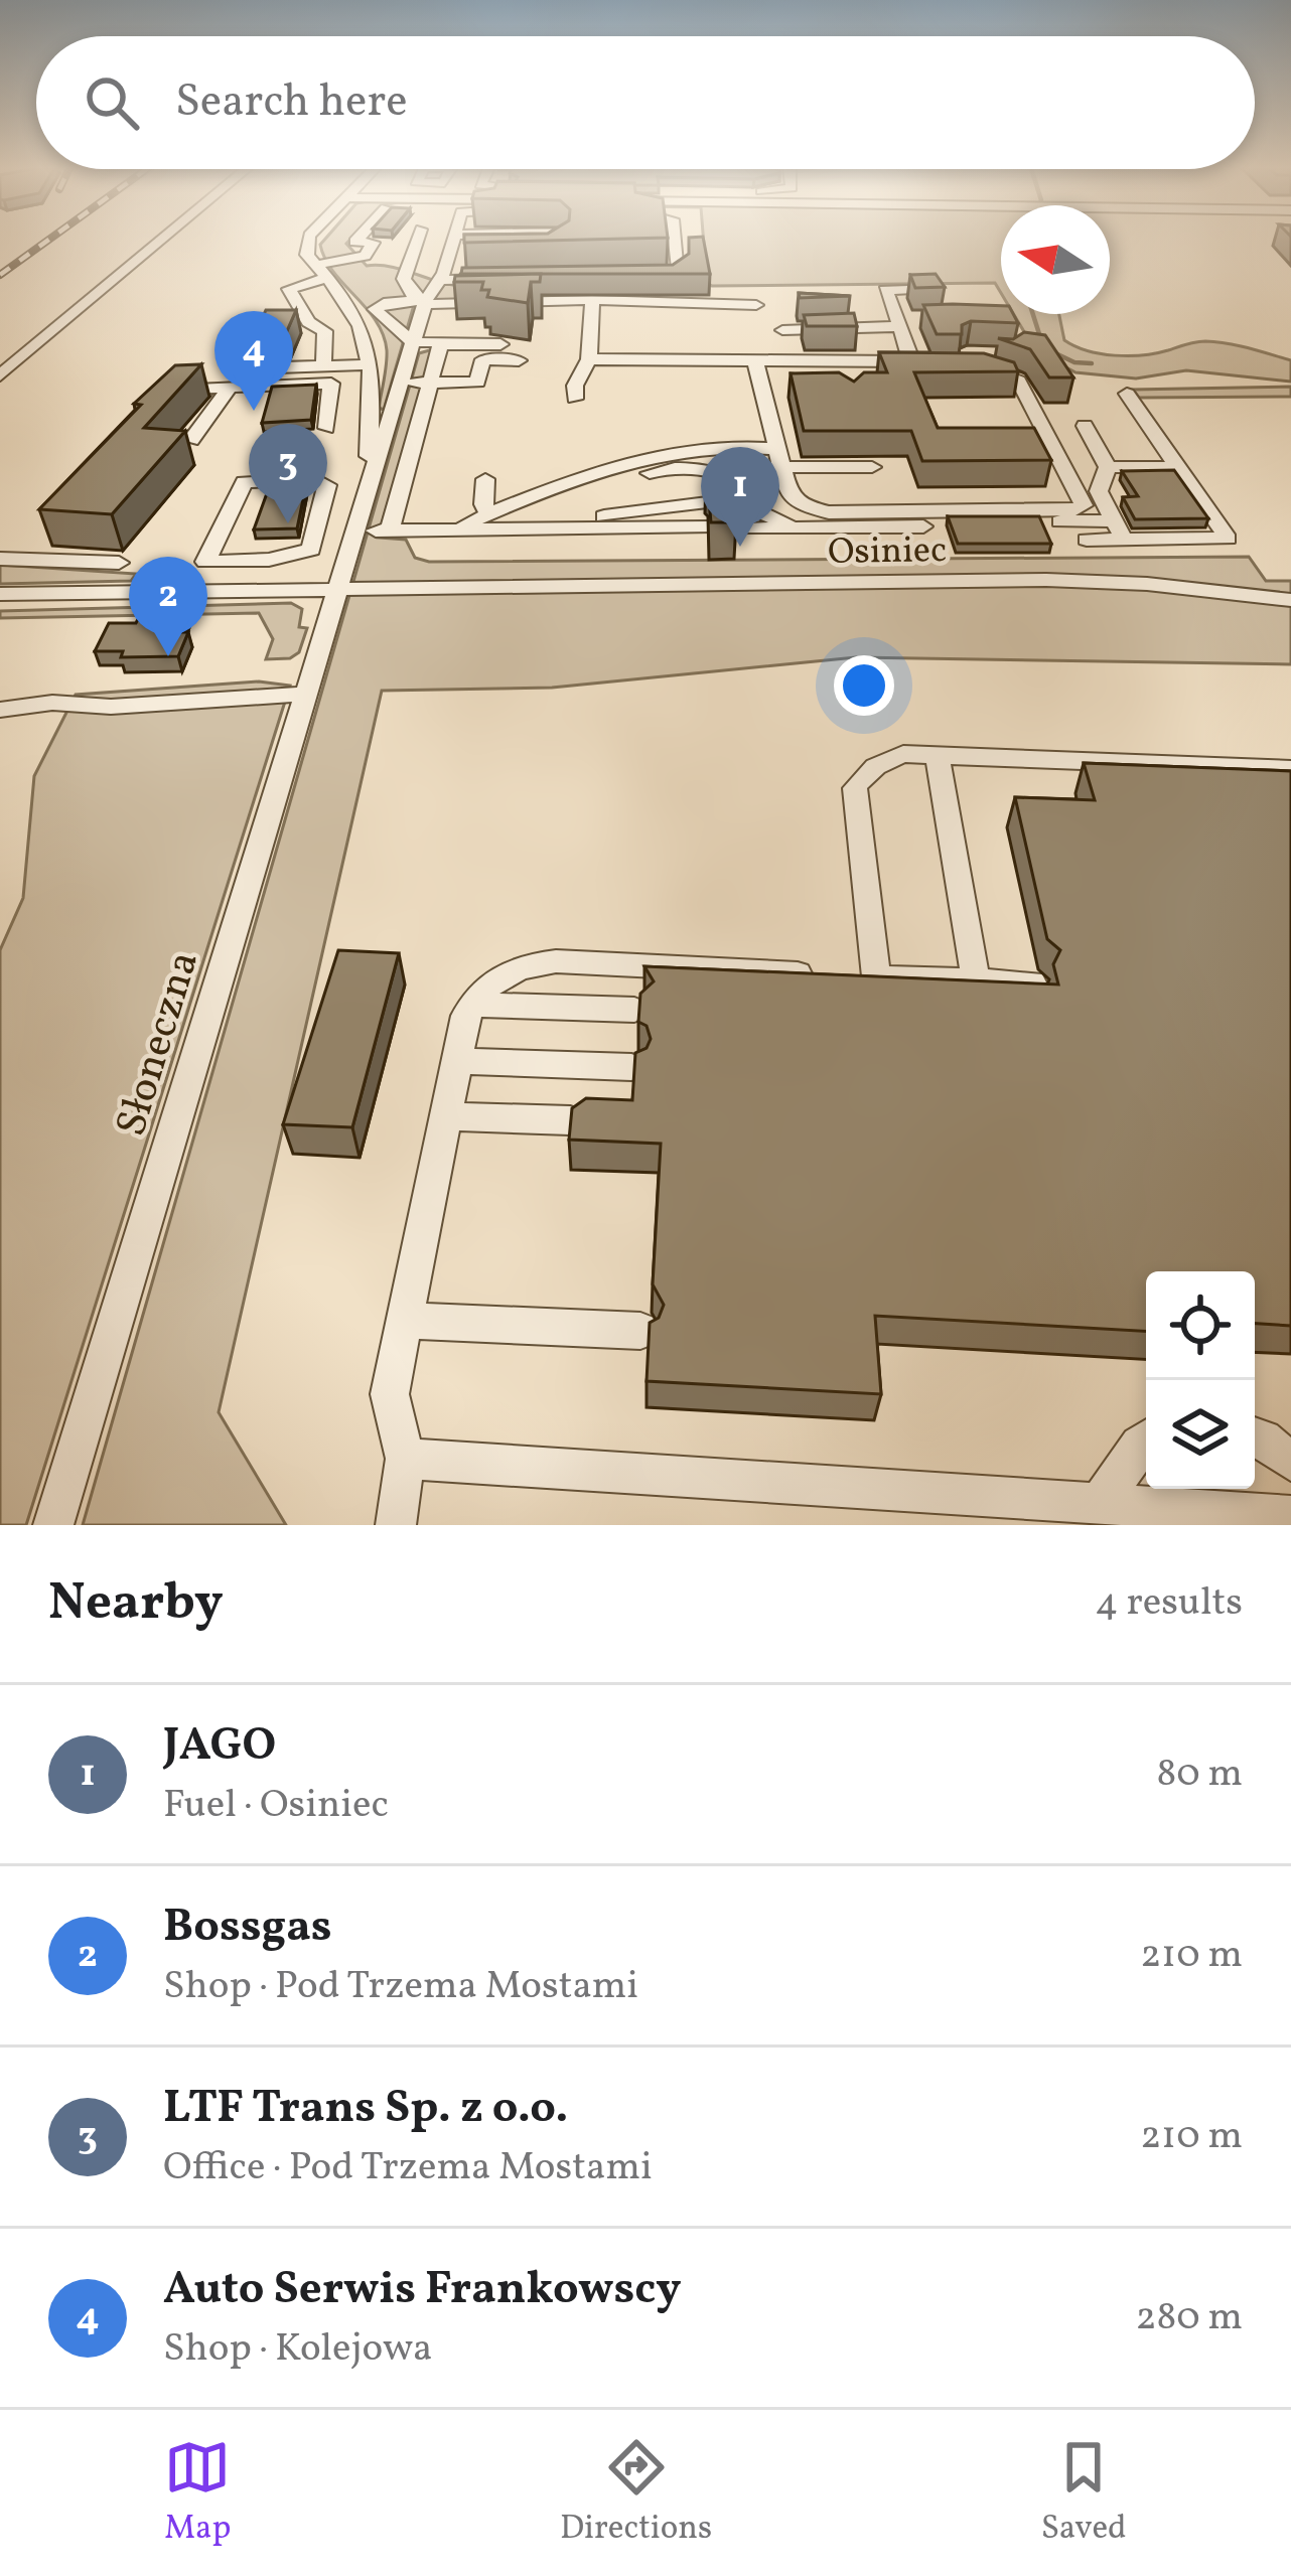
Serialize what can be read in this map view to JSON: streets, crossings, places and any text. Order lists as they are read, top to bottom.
{
  "streets": {
    "street": ["Osiniec", "Słoneczna"]
  },
  "crossings": [
    ["Osiniec", "Słoneczna"]
  ],
  "north": "left",
  "page": {
    "search": "Search here",
    "pins": [
      "4",
      "3",
      "1",
      "2"
    ],
    "heading": ["Nearby", "4 results"],
    "list": [
      {
        "mark": "1",
        "name": "JAGO",
        "note": "Fuel · Osiniec",
        "value": "80 m"
      },
      {
        "mark": "2",
        "name": "Bossgas",
        "note": "Shop · Pod Trzema Mostami",
        "value": "210 m"
      },
      {
        "mark": "3",
        "name": "LTF Trans Sp. z o.o.",
        "note": "Office · Pod Trzema Mostami",
        "value": "210 m"
      },
      {
        "mark": "4",
        "name": "Auto Serwis Frankowscy",
        "note": "Shop · Kolejowa",
        "value": "280 m"
      }
    ],
    "nav": ["Map", "Directions", "Saved"]
  }
}
